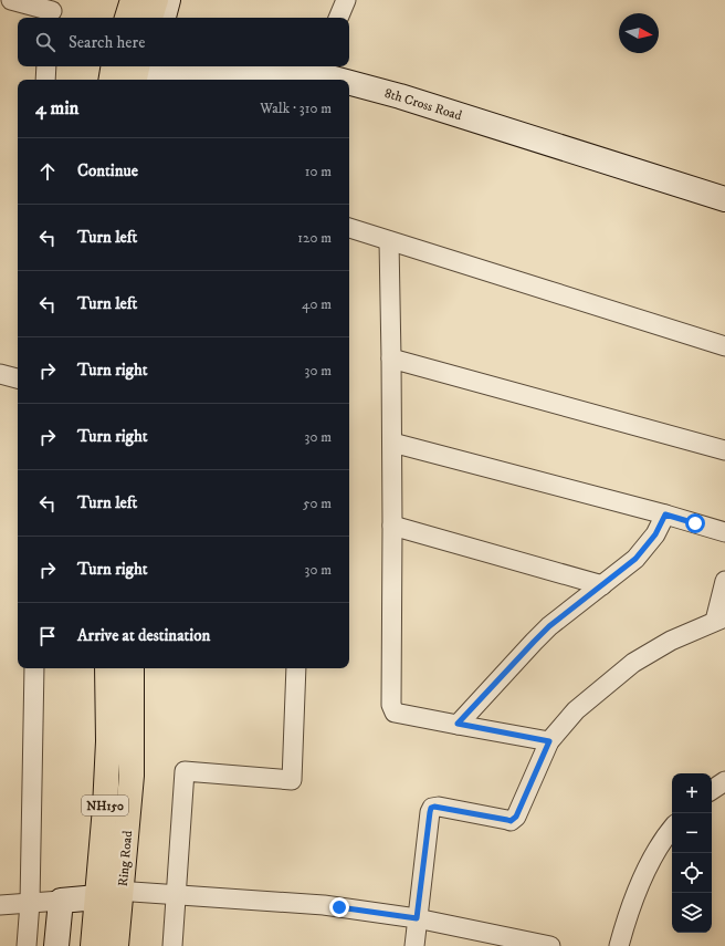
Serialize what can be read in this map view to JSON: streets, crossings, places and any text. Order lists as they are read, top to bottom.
{
  "streets": {
    "highway": ["NH150", "Ring Road"],
    "street": ["8th Cross Road"]
  },
  "north": "right",
  "page": {
    "search": "Search here",
    "heading": ["4 min", "Walk · 310 m"],
    "list": [
      ["Continue", "10 m"],
      ["Turn left", "120 m"],
      ["Turn left", "40 m"],
      ["Turn right", "30 m"],
      ["Turn right", "30 m"],
      ["Turn left", "50 m"],
      ["Turn right", "30 m"],
      "Arrive at destination"
    ],
    "map_buttons": ["+", "−"]
  }
}
